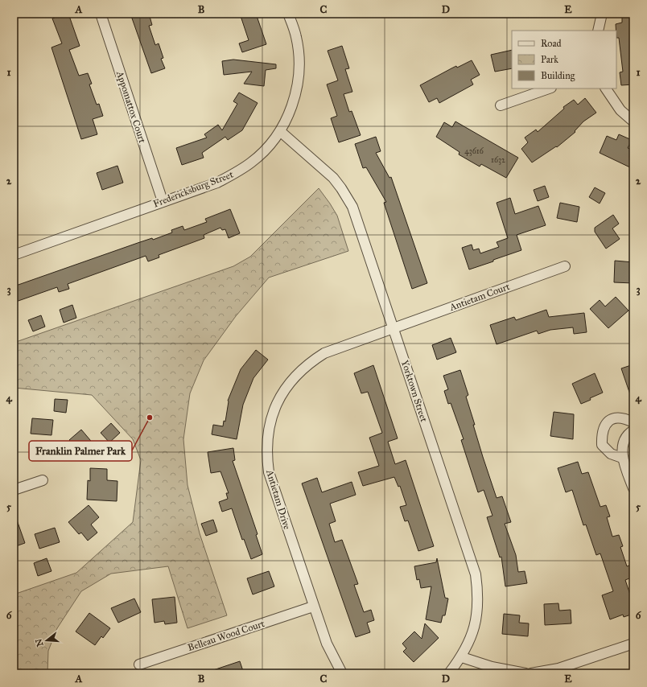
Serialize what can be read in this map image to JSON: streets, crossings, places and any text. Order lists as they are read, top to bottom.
{
  "streets": {
    "street": [
      "Appomattox Court",
      "Fredericksburg Street",
      "Antietam Court",
      "Yorktown Street",
      "Antietam Drive",
      "Belleau Wood Court"
    ]
  },
  "crossings": [
    ["Appomattox Court", "Fredericksburg Street"],
    ["Fredericksburg Street", "Yorktown Street"],
    ["Antietam Court", "Yorktown Street"],
    ["Antietam Court", "Antietam Drive"],
    ["Yorktown Street", "Antietam Drive"],
    ["Antietam Drive", "Belleau Wood Court"]
  ],
  "places": ["Franklin Palmer Park"],
  "house_numbers": ["43616", "1632"],
  "legend": ["Road", "Park", "Building"],
  "north": "left",
  "grid": {
    "columns": [
      "A",
      "B",
      "C",
      "D",
      "E"
    ],
    "rows": [
      "1",
      "2",
      "3",
      "4",
      "5",
      "6"
    ]
  }
}
